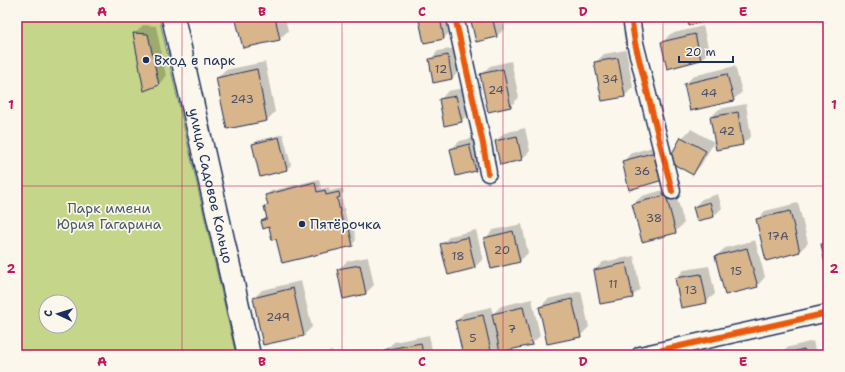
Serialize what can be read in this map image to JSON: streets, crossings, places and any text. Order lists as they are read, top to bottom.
{
  "streets": {
    "main road": ["улица Садовое Кольцо"]
  },
  "parks": ["Парк имени Юрия Гагарина"],
  "places": ["Вход в парк", "Пятёрочка"],
  "house_numbers": [
    "12",
    "34",
    "24",
    "44",
    "243",
    "42",
    "36",
    "38",
    "17А",
    "20",
    "18",
    "15",
    "11",
    "13",
    "249",
    "7",
    "5"
  ],
  "scale_bar": "20 m",
  "north": "left",
  "grid": {
    "columns": [
      "A",
      "B",
      "C",
      "D",
      "E"
    ],
    "rows": ["1", "2"]
  }
}
